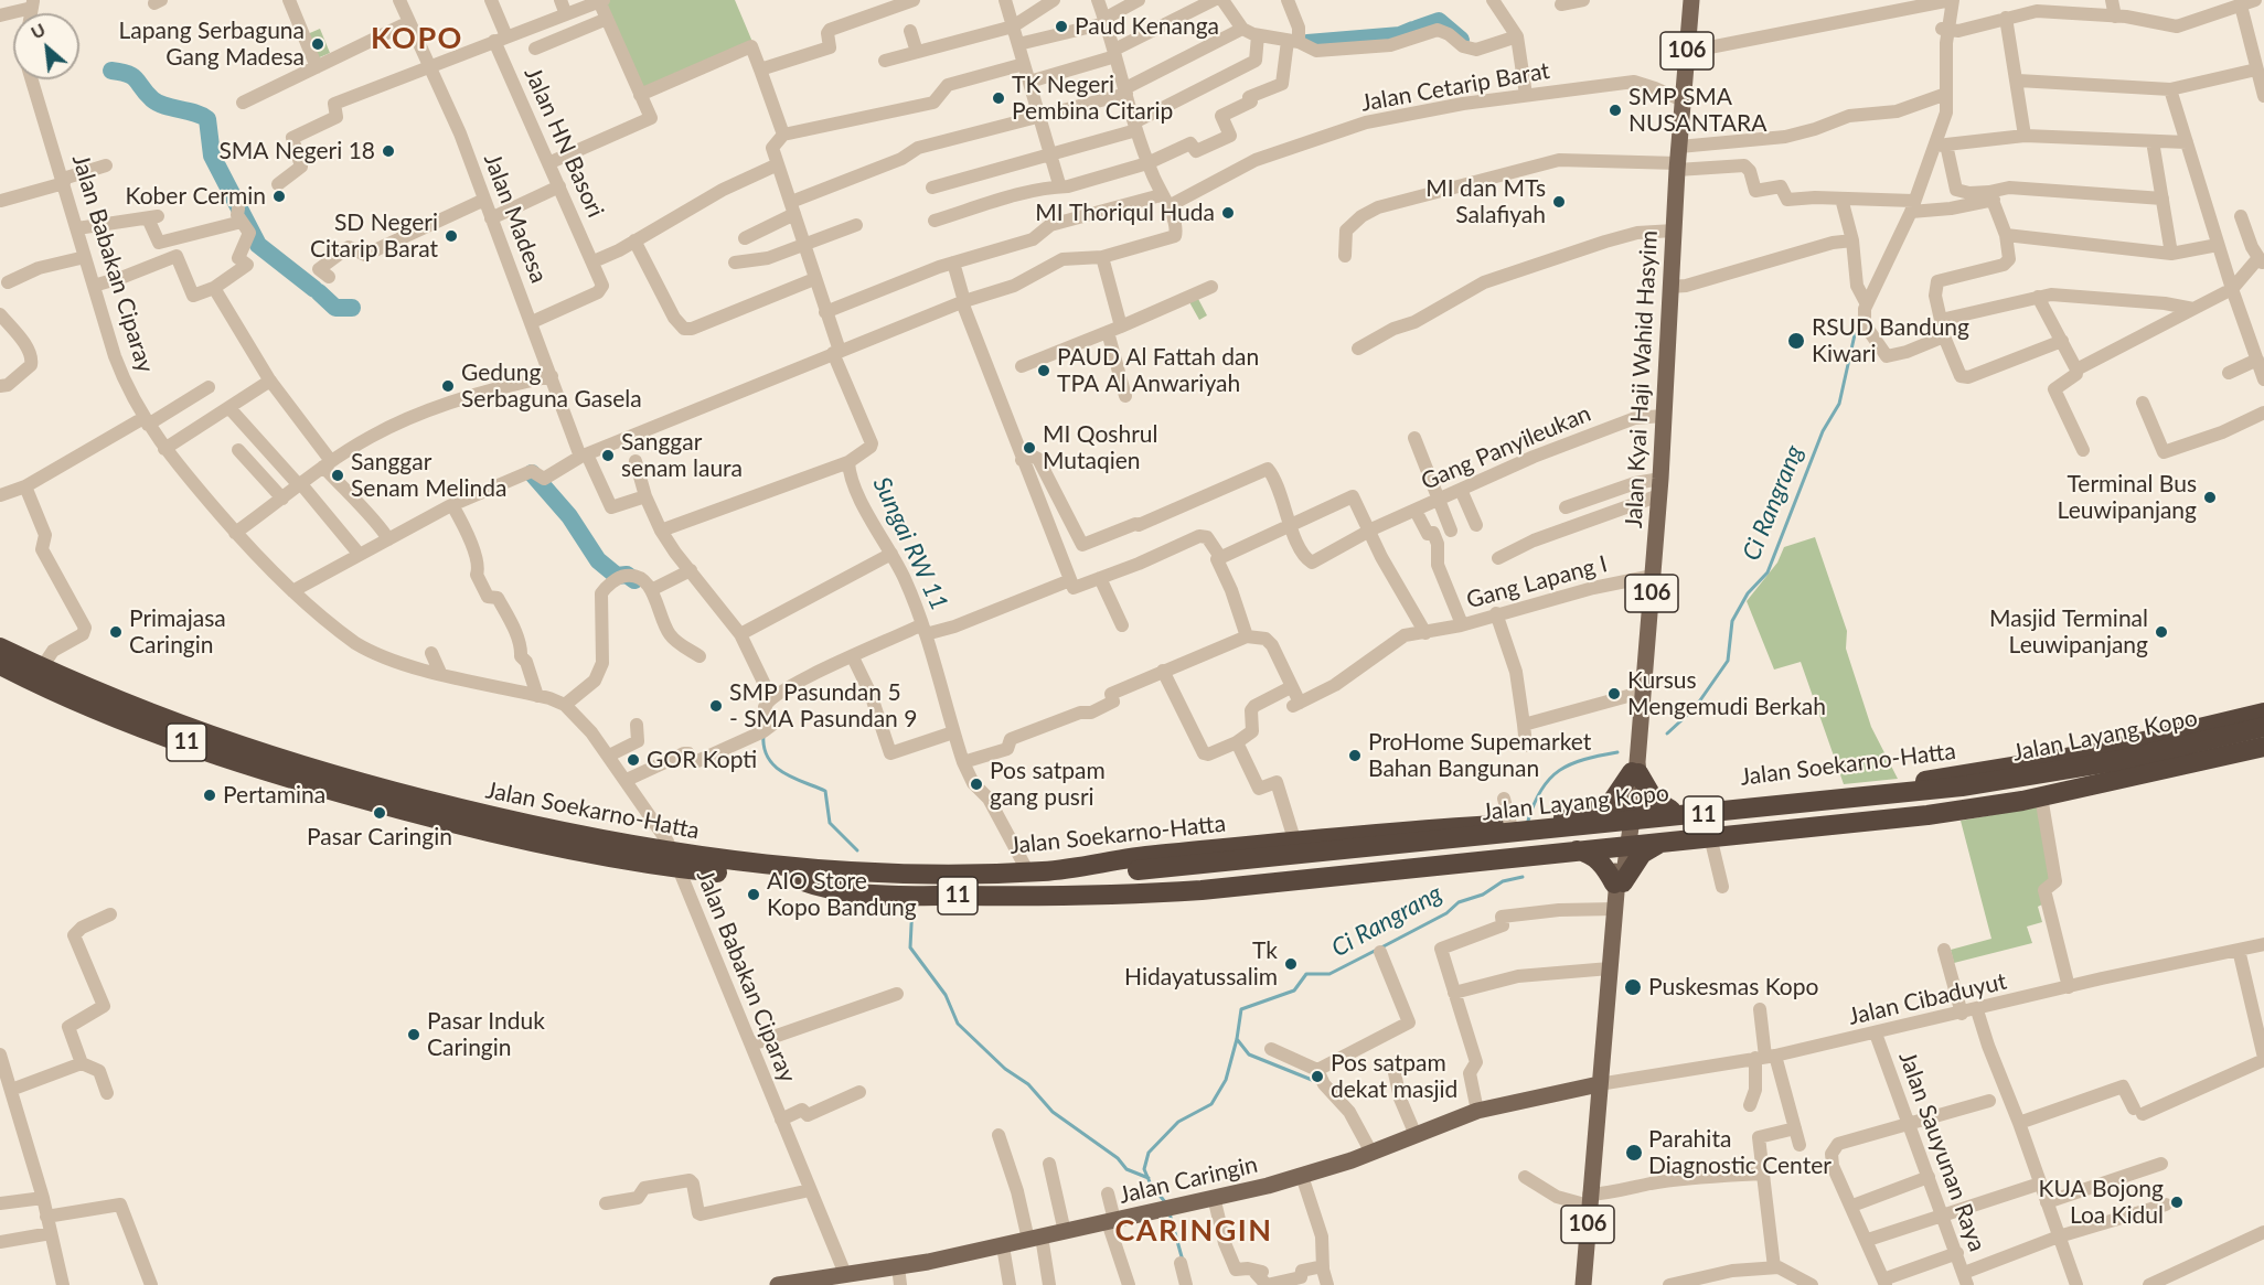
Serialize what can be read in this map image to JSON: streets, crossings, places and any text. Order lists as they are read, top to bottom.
{
  "streets": {
    "highway": ["Jalan Layang Kopo", "11", "Jalan Soekarno-Hatta"],
    "main road": ["106", "Jalan Kyai Haji Wahid Hasyim", "Jalan Caringin"],
    "street": [
      "Jalan Cetarip Barat",
      "Jalan HN Basori",
      "Jalan Madesa",
      "Jalan Babakan Ciparay",
      "Gang Panyileukan",
      "Gang Lapang I",
      "Jalan Cibaduyut",
      "Jalan Sauyunan Raya"
    ]
  },
  "crossings": [
    ["Jalan Cetarip Barat", "Jalan Kyai Haji Wahid Hasyim"],
    ["Jalan HN Basori", "Jalan Madesa"],
    ["Jalan Babakan Ciparay", "Jalan Soekarno-Hatta"],
    ["Jalan Babakan Ciparay", "Jalan Caringin"],
    ["Jalan Kyai Haji Wahid Hasyim", "Gang Panyileukan"],
    ["Jalan Kyai Haji Wahid Hasyim", "Gang Lapang I"],
    ["Jalan Kyai Haji Wahid Hasyim", "Jalan Soekarno-Hatta"],
    ["Jalan Kyai Haji Wahid Hasyim", "Jalan Cibaduyut"],
    ["Jalan Kyai Haji Wahid Hasyim", "Jalan Caringin"],
    ["Jalan Layang Kopo", "Jalan Soekarno-Hatta"],
    ["Jalan Cibaduyut", "Jalan Sauyunan Raya"],
    ["Jalan Cibaduyut", "Jalan Caringin"]
  ],
  "districts": ["KOPO", "CARINGIN"],
  "water": ["Ci Rangrang", "Sungai RW 11"],
  "places": [
    "Paud Kenanga",
    "Lapang Serbaguna Gang Madesa",
    "TK Negeri Pembina Citarip",
    "SMP SMA NUSANTARA",
    "SMA Negeri 18",
    "Kober Cermin",
    "MI dan MTs Salafiyah",
    "MI Thoriqul Huda",
    "SD Negeri Citarip Barat",
    "RSUD Bandung Kiwari",
    "PAUD Al Fattah dan TPA Al Anwariyah",
    "Gedung Serbaguna Gasela",
    "MI Qoshrul Mutaqien",
    "Sanggar senam laura",
    "Sanggar Senam Melinda",
    "Terminal Bus Leuwipanjang",
    "Primajasa Caringin",
    "Masjid Terminal Leuwipanjang",
    "Kursus Mengemudi Berkah",
    "SMP Pasundan 5 - SMA Pasundan 9",
    "ProHome Supemarket Bahan Bangunan",
    "GOR Kopti",
    "Pos satpam gang pusri",
    "Pertamina",
    "Pasar Caringin",
    "AIO Store Kopo Bandung",
    "Tk Hidayatussalim",
    "Puskesmas Kopo",
    "Pasar Induk Caringin",
    "Pos satpam dekat masjid",
    "Parahita Diagnostic Center",
    "KUA Bojong Loa Kidul"
  ],
  "north": "top left"
}
